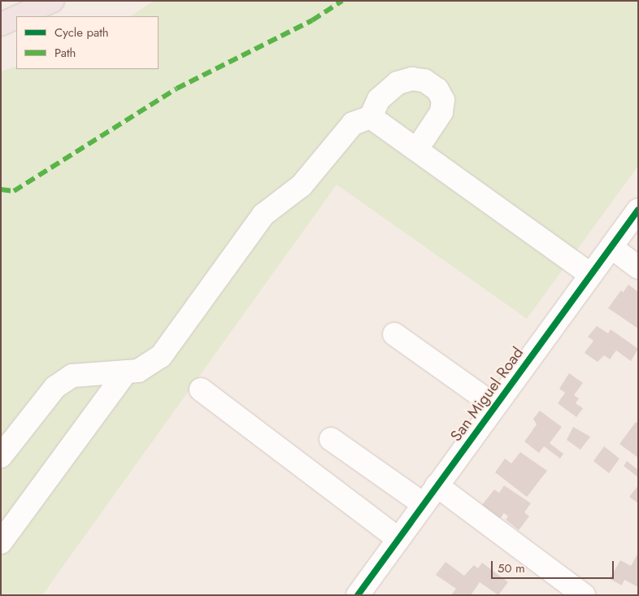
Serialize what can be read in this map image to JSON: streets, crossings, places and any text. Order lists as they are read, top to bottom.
{
  "streets": {
    "street": ["San Miguel Road"]
  },
  "legend": ["Cycle path", "Path"],
  "scale_bar": "50 m"
}
